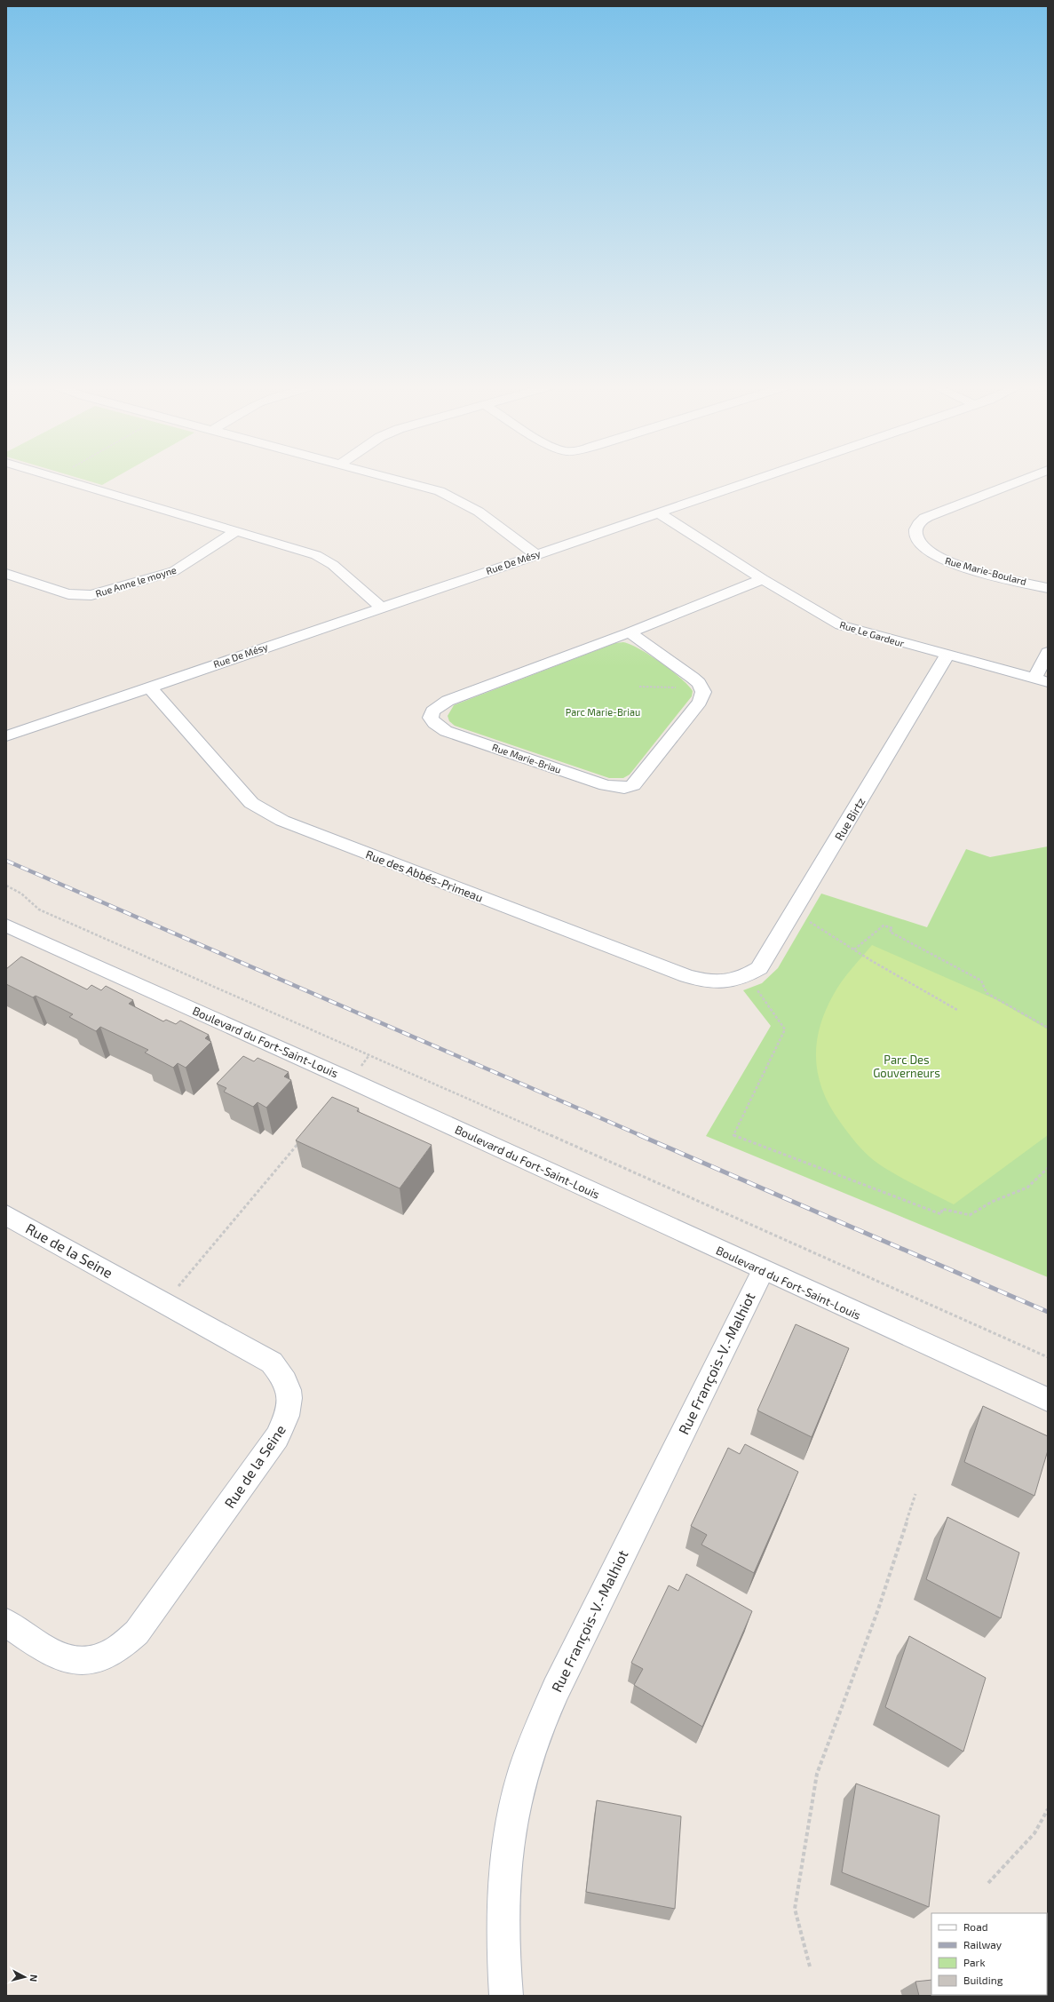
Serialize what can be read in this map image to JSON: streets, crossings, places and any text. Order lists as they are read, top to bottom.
{
  "streets": {
    "street": [
      "Rue De Mésy",
      "Rue Marie-Boulard",
      "Rue Anne le moyne",
      "Rue Le Gardeur",
      "Rue Marie-Briau",
      "Rue Birtz",
      "Rue des Abbés-Primeau",
      "Boulevard du Fort-Saint-Louis",
      "Rue de la Seine",
      "Rue François-V.-Malhiot"
    ]
  },
  "crossings": [
    ["Rue De Mésy", "Rue Le Gardeur"],
    ["Rue De Mésy", "Rue des Abbés-Primeau"],
    ["Rue Le Gardeur", "Rue Marie-Briau"],
    ["Rue Le Gardeur", "Rue Birtz"],
    ["Rue Birtz", "Rue des Abbés-Primeau"],
    ["Boulevard du Fort-Saint-Louis", "Rue François-V.-Malhiot"]
  ],
  "parks": ["Parc Marie-Briau", "Parc Des Gouverneurs"],
  "legend": [
    "Road",
    "Railway",
    "Park",
    "Building"
  ],
  "north": "right"
}
